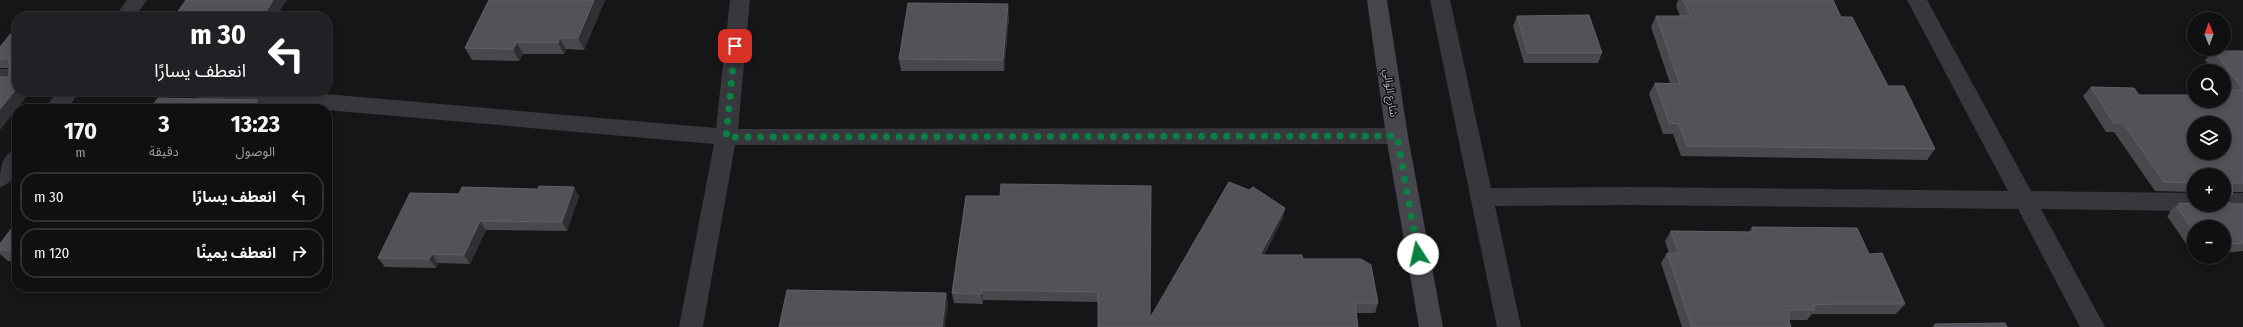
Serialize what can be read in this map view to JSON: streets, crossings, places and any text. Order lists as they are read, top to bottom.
{
  "streets": {
    "main road": ["شارع الوالي"]
  },
  "north": "top",
  "page": {
    "map_buttons": ["+", "−"],
    "turn": ["30 m", "انعطف يسارًا"],
    "eta": [
      "13:23",
      "الوصول",
      "3",
      "دقيقة",
      "170",
      "m"
    ],
    "list": [
      {
        "name": "انعطف يسارًا",
        "value": "30 m"
      },
      {
        "name": "انعطف يمينًا",
        "value": "120 m"
      }
    ]
  }
}
